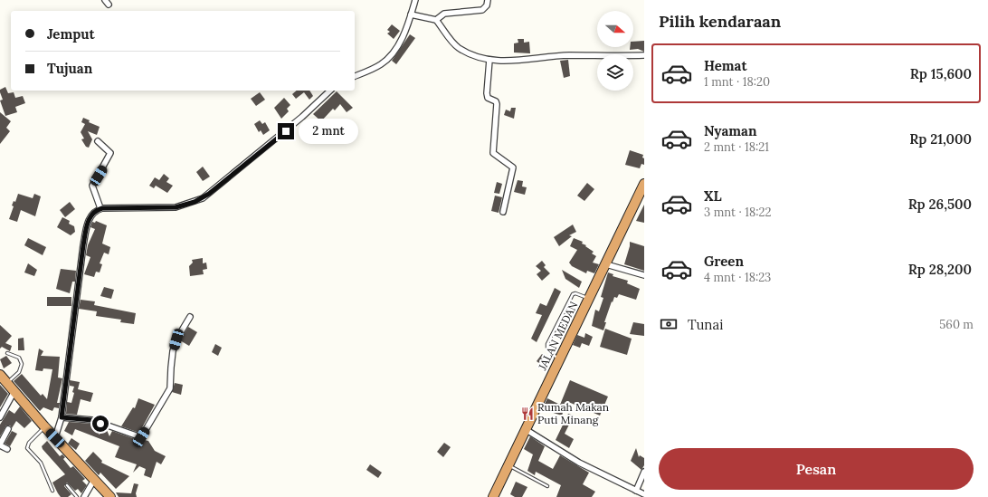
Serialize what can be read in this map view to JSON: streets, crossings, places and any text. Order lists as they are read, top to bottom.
{
  "streets": {
    "highway": ["JALAN MEDAN"]
  },
  "places": {
    "restaurant": ["Rumah Makan Puti Minang"]
  },
  "north": "right",
  "page": {
    "heading": "Pilih kendaraan",
    "banner": ["Jemput", "Tujuan"],
    "list": [
      {
        "name": "Hemat",
        "note": "1 mnt · 18:20",
        "value": "Rp 15,600"
      },
      {
        "name": "Nyaman",
        "note": "2 mnt · 18:21",
        "value": "Rp 21,000"
      },
      {
        "name": "XL",
        "note": "3 mnt · 18:22",
        "value": "Rp 26,500"
      },
      {
        "name": "Green",
        "note": "4 mnt · 18:23",
        "value": "Rp 28,200"
      }
    ],
    "bubble": "2 mnt",
    "pay": ["Tunai", "560 m"],
    "buttons": "Pesan"
  }
}
